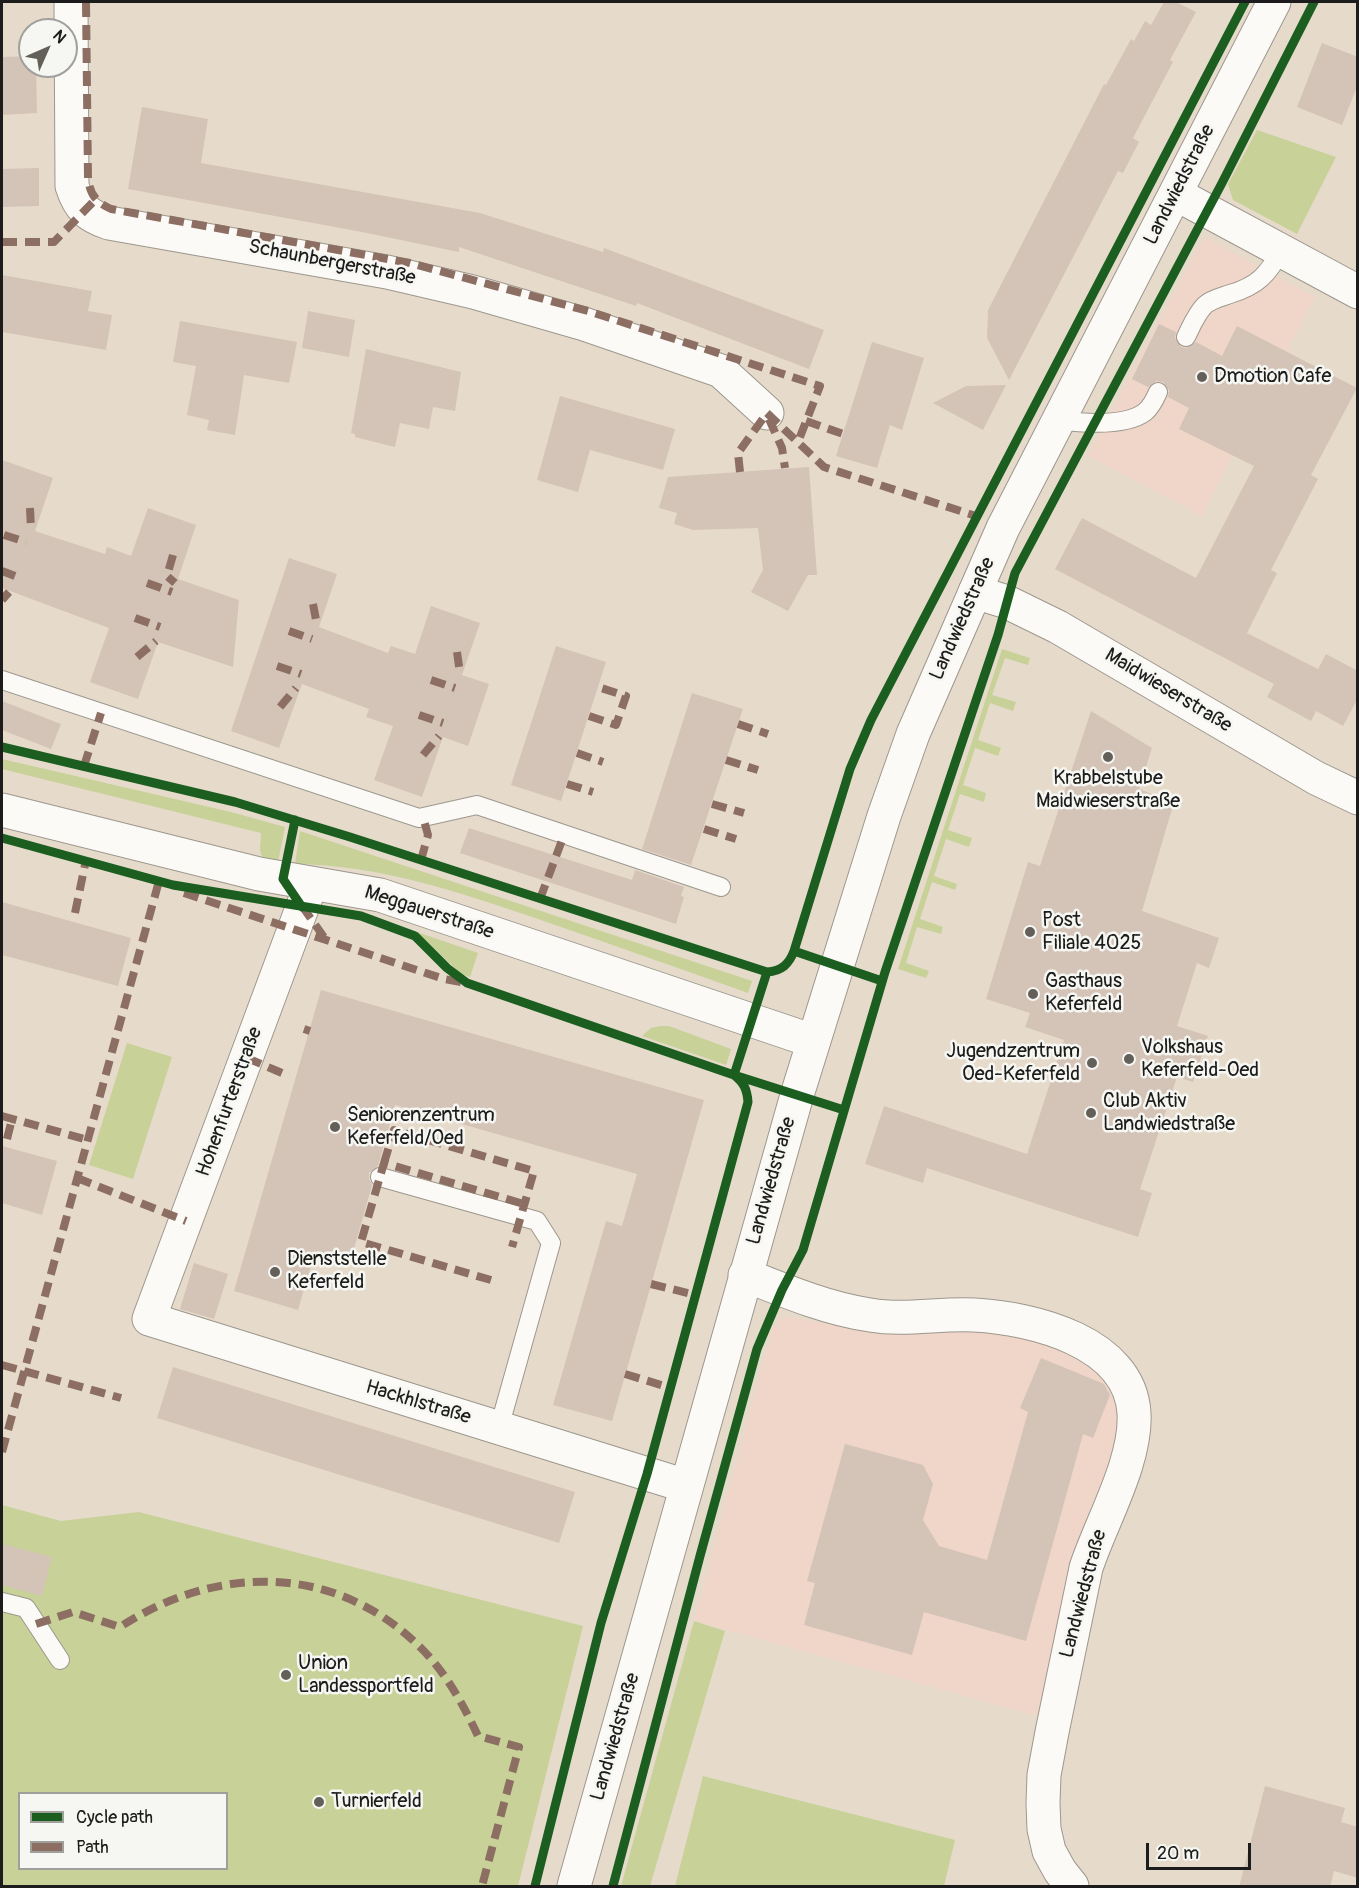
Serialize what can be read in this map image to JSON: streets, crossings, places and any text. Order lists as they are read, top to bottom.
{
  "streets": {
    "street": [
      "Landwiedstraße",
      "Schaunbergerstraße",
      "Maidwieserstraße",
      "Meggauerstraße",
      "Hohenfurterstraße",
      "Hackhlstraße"
    ]
  },
  "crossings": [
    ["Landwiedstraße", "Maidwieserstraße"],
    ["Landwiedstraße", "Meggauerstraße"],
    ["Landwiedstraße", "Hackhlstraße"],
    ["Meggauerstraße", "Hohenfurterstraße"],
    ["Hohenfurterstraße", "Hackhlstraße"]
  ],
  "places": [
    "Dmotion Cafe",
    "Krabbelstube Maidwieserstraße",
    "Post Filiale 4025",
    "Gasthaus Keferfeld",
    "Volkshaus Keferfeld-Oed",
    "Jugendzentrum Oed-Keferfeld",
    "Club Aktiv Landwiedstraße",
    "Seniorenzentrum Keferfeld/Oed",
    "Dienststelle Keferfeld",
    "Union Landessportfeld",
    "Turnierfeld"
  ],
  "legend": ["Cycle path", "Path"],
  "scale_bar": "20 m",
  "north": "top right"
}
